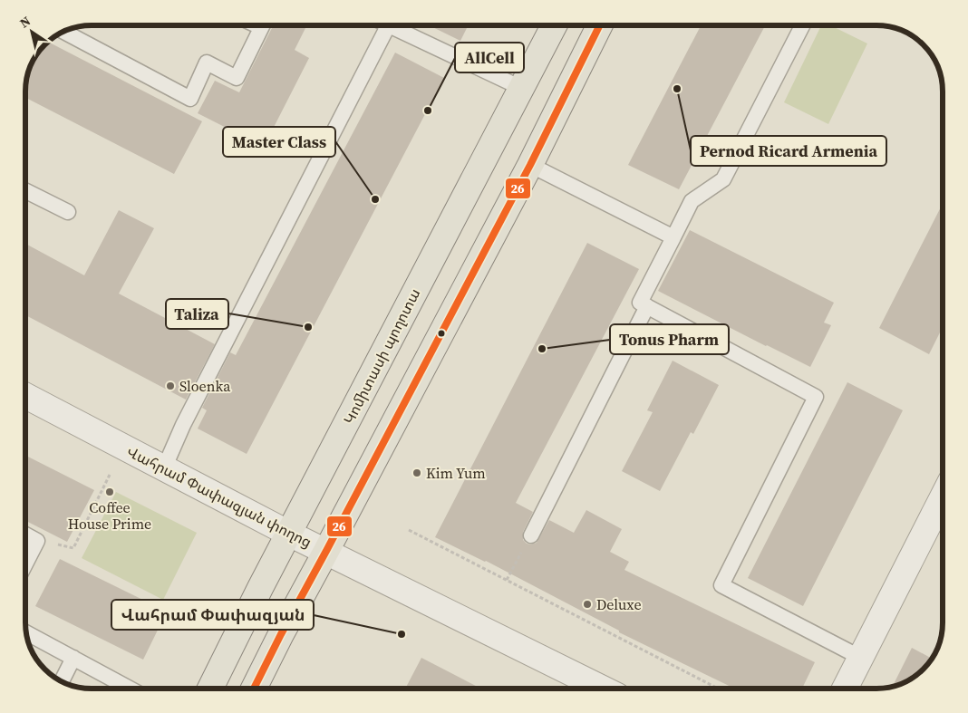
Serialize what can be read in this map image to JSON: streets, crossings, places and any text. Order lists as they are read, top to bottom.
{
  "streets": {
    "main road": ["Կոմիտասի պողոտա"],
    "street": ["Վահրամ Փափազյան փողոց"]
  },
  "crossings": [
    ["Կոմիտասի պողոտա", "Վահրամ Փափազյան փողոց"]
  ],
  "places": [
    "Pernod Ricard Armenia",
    "AllCell",
    "Master Class",
    "Taliza",
    "Tonus Pharm",
    "Sloenka",
    "Kim Yum",
    "Coffee House Prime",
    "Deluxe",
    "Վահրամ Փափազյան"
  ],
  "lines": ["transit line 26"],
  "north": "top left"
}
